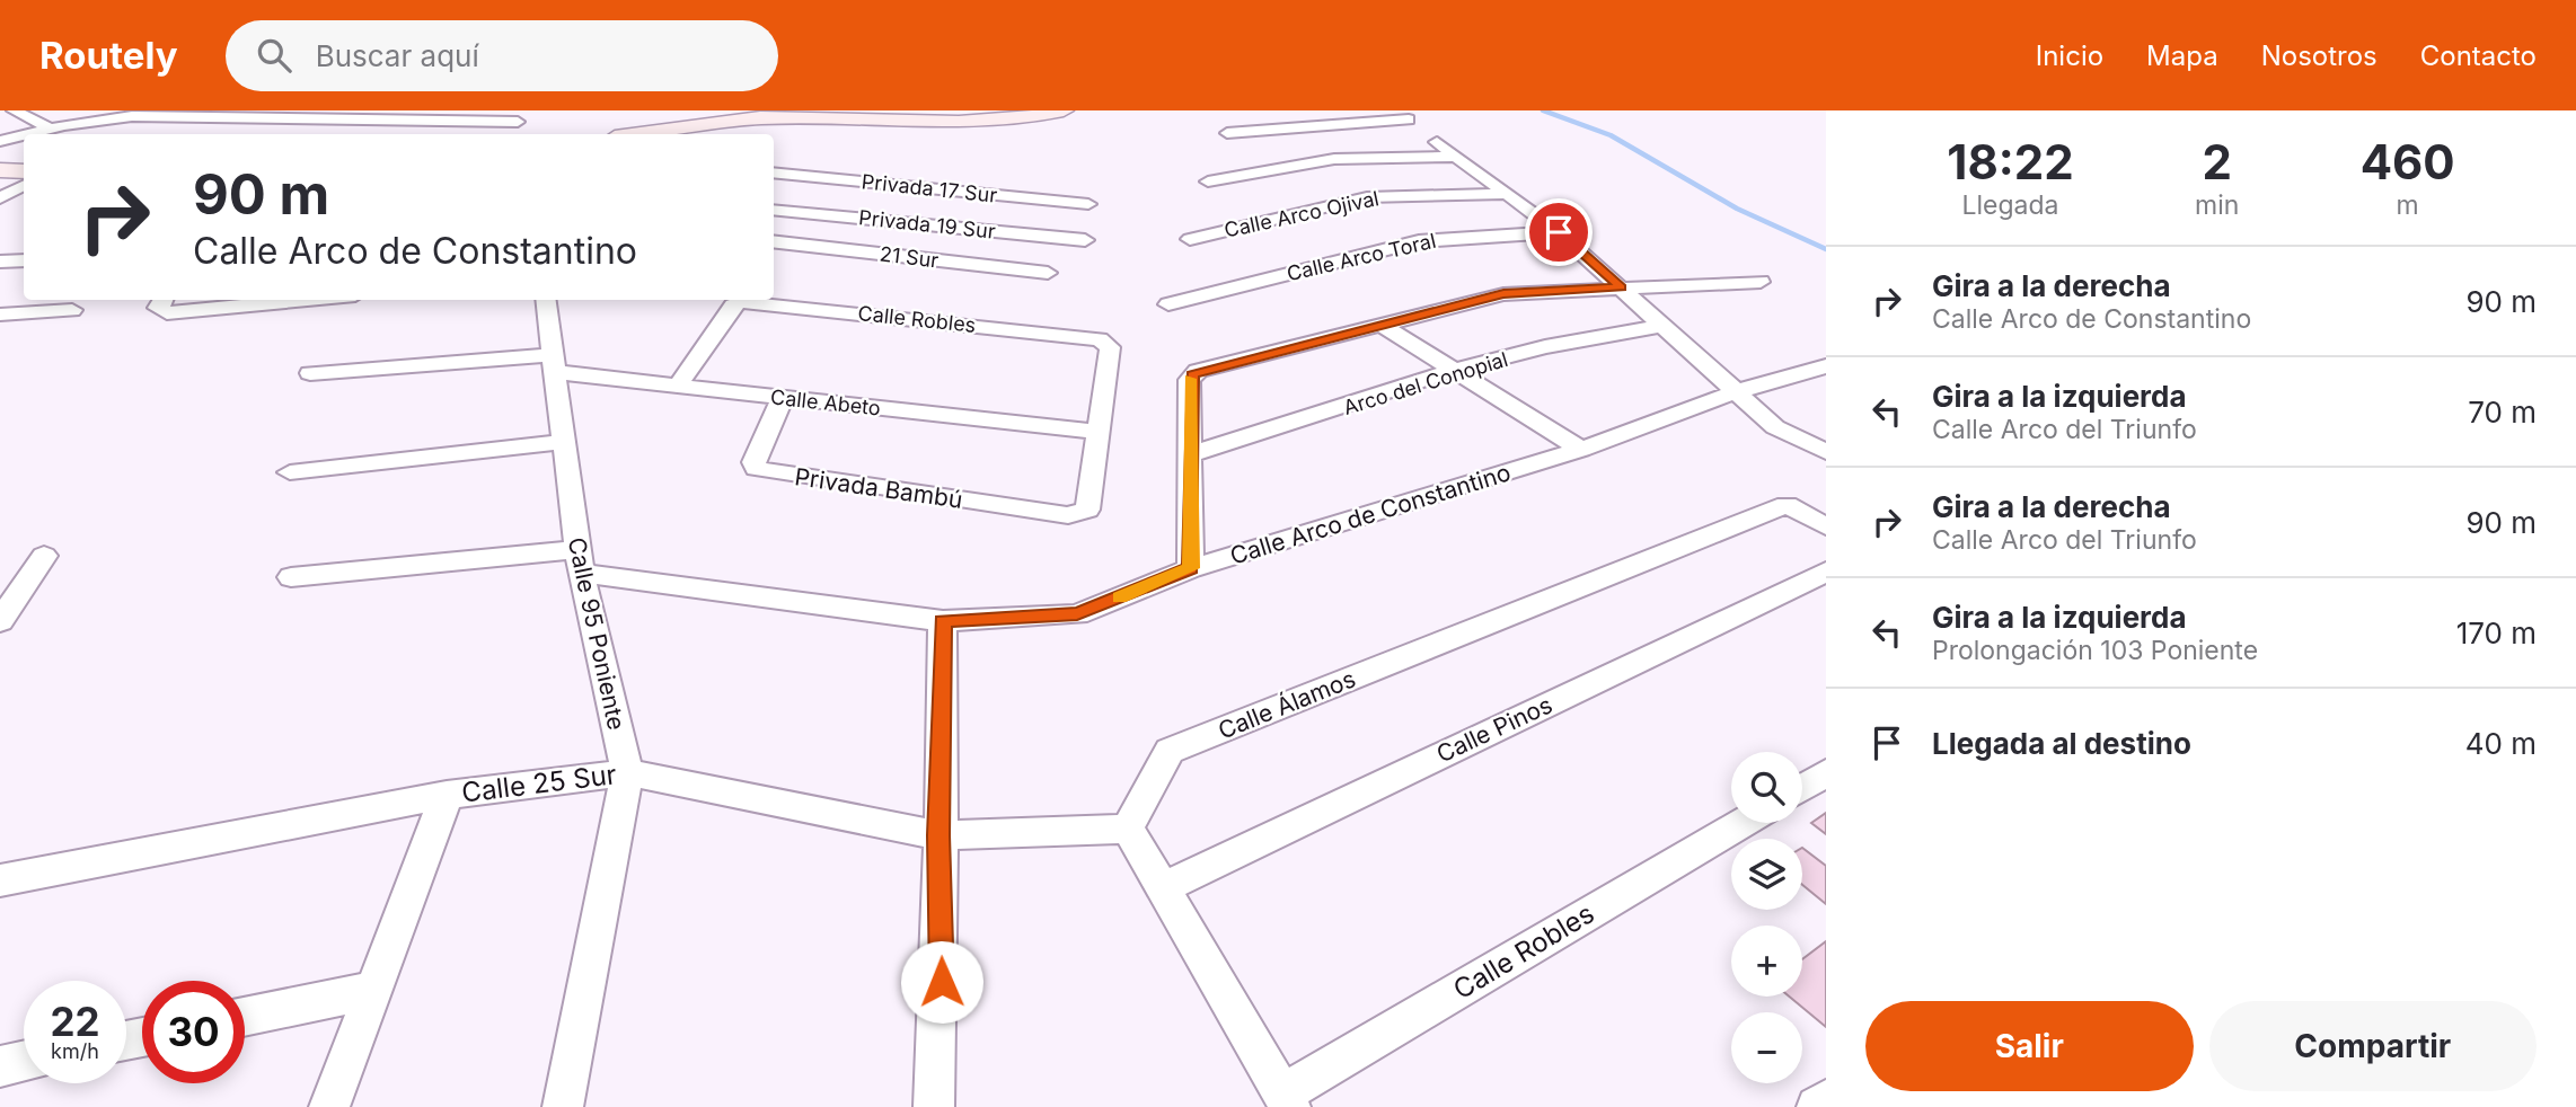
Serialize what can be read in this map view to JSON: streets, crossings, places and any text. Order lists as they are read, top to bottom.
{
  "streets": {
    "street": [
      "Privada 17 Sur",
      "Calle Arco Ojival",
      "Privada 19 Sur",
      "21 Sur",
      "Calle Arco Toral",
      "Calle Robles",
      "Arco del Conopial",
      "Calle Abeto",
      "Privada Bambú",
      "Calle Arco de Constantino",
      "Calle 95 Poniente",
      "Calle Álamos",
      "Calle Pinos",
      "Calle 25 Sur"
    ]
  },
  "crossings": [
    ["Calle Robles", "Calle Abeto"],
    ["Calle Robles", "Privada Bambú"],
    ["Calle Abeto", "Privada Bambú"],
    ["Calle Abeto", "Calle 95 Poniente"],
    ["Calle Arco de Constantino", "Calle 95 Poniente"],
    ["Calle 95 Poniente", "Calle 25 Sur"],
    ["Calle Álamos", "Calle 25 Sur"]
  ],
  "page": {
    "header": "Routely",
    "search": "Buscar aquí",
    "nav": [
      "Inicio",
      "Mapa",
      "Nosotros",
      "Contacto"
    ],
    "eta": [
      "18:22",
      "Llegada",
      "2",
      "min",
      "460",
      "m"
    ],
    "turn": ["90 m", "Calle Arco de Constantino"],
    "list": [
      {
        "name": "Gira a la derecha",
        "note": "Calle Arco de Constantino",
        "value": "90 m"
      },
      {
        "name": "Gira a la izquierda",
        "note": "Calle Arco del Triunfo",
        "value": "70 m"
      },
      {
        "name": "Gira a la derecha",
        "note": "Calle Arco del Triunfo",
        "value": "90 m"
      },
      {
        "name": "Gira a la izquierda",
        "note": "Prolongación 103 Poniente",
        "value": "170 m"
      },
      {
        "name": "Llegada al destino",
        "value": "40 m"
      }
    ],
    "map_buttons": ["+", "−"],
    "speed": "22 km/h",
    "limit": "30",
    "buttons": ["Salir", "Compartir"]
  }
}
